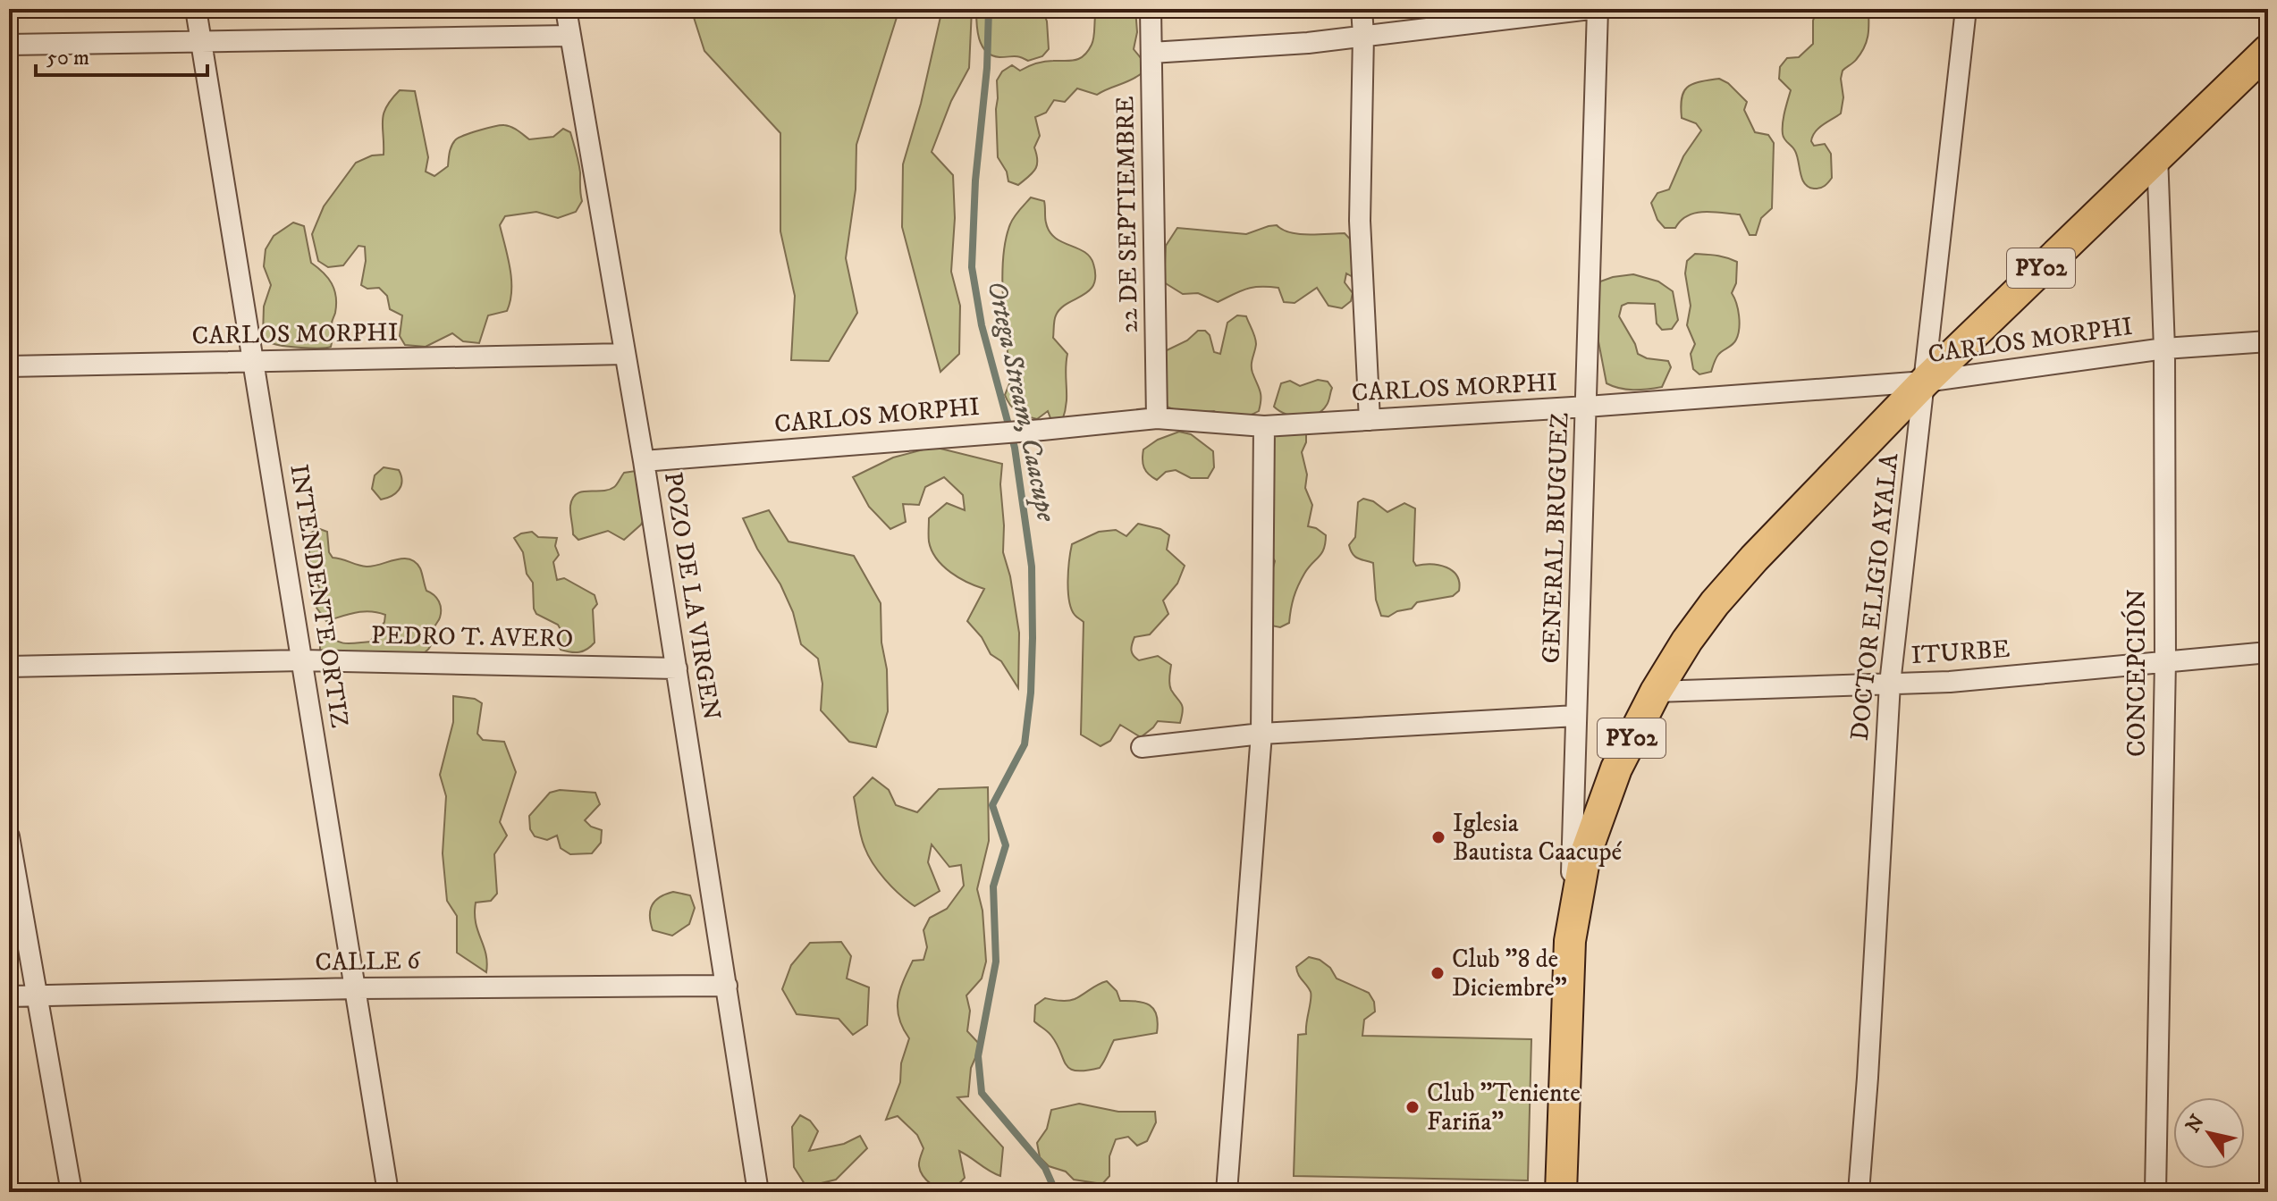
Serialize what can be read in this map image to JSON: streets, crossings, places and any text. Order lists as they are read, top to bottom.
{
  "streets": {
    "main road": ["PY02"],
    "street": [
      "22 DE SEPTIEMBRE",
      "CARLOS MORPHI",
      "GENERAL BRUGUEZ",
      "INTENDENTE ORTIZ",
      "POZO DE LA VIRGEN",
      "DOCTOR ELIGIO AYALA",
      "PEDRO T. AVERO",
      "ITURBE",
      "CONCEPCIÓN",
      "CALLE 6"
    ]
  },
  "crossings": [
    ["22 DE SEPTIEMBRE", "CARLOS MORPHI"],
    ["PY02", "CARLOS MORPHI"],
    ["PY02", "GENERAL BRUGUEZ"],
    ["PY02", "DOCTOR ELIGIO AYALA"],
    ["PY02", "ITURBE"],
    ["PY02", "CONCEPCIÓN"],
    ["CARLOS MORPHI", "GENERAL BRUGUEZ"],
    ["CARLOS MORPHI", "INTENDENTE ORTIZ"],
    ["CARLOS MORPHI", "POZO DE LA VIRGEN"],
    ["CARLOS MORPHI", "DOCTOR ELIGIO AYALA"],
    ["CARLOS MORPHI", "CONCEPCIÓN"],
    ["INTENDENTE ORTIZ", "PEDRO T. AVERO"],
    ["INTENDENTE ORTIZ", "CALLE 6"],
    ["POZO DE LA VIRGEN", "PEDRO T. AVERO"],
    ["POZO DE LA VIRGEN", "CALLE 6"],
    ["DOCTOR ELIGIO AYALA", "ITURBE"],
    ["ITURBE", "CONCEPCIÓN"]
  ],
  "water": ["Ortega Stream, Caacupe"],
  "places": ["Iglesia Bautista Caacupé", "Club \"8 de Diciembre\"", "Club \"Teniente Fariña\""],
  "scale_bar": "50 m",
  "north": "top left"
}
